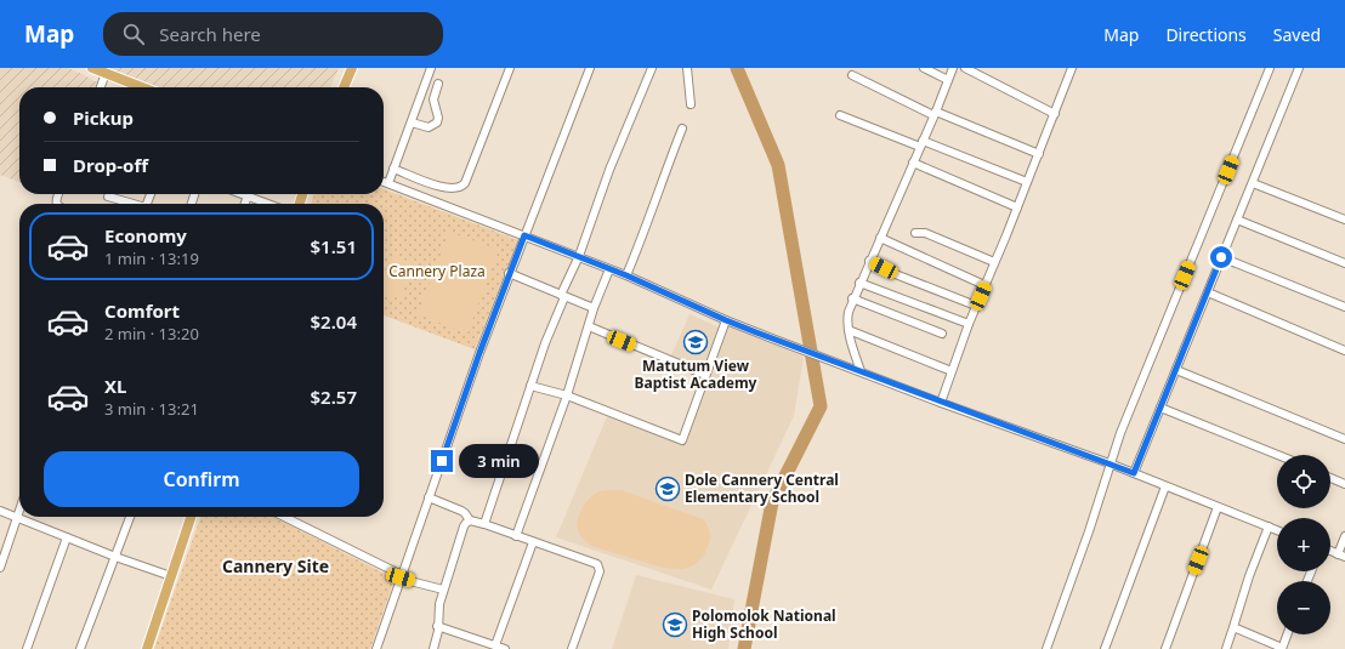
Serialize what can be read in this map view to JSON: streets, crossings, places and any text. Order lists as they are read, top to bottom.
{
  "districts": ["Cannery Site"],
  "parks": ["Cannery Plaza"],
  "places": {
    "school or university": ["Matutum View Baptist Academy", "Dole Cannery Central Elementary School", "Polomolok National High School"]
  },
  "page": {
    "header": "Map",
    "search": "Search here",
    "nav": ["Map", "Directions", "Saved"],
    "banner": ["Pickup", "Drop-off"],
    "list": [
      {
        "name": "Economy",
        "note": "1 min · 13:19",
        "value": "$1.51"
      },
      {
        "name": "Comfort",
        "note": "2 min · 13:20",
        "value": "$2.04"
      },
      {
        "name": "XL",
        "note": "3 min · 13:21",
        "value": "$2.57"
      }
    ],
    "buttons": "Confirm",
    "bubble": "3 min",
    "map_buttons": ["+", "−"]
  }
}
